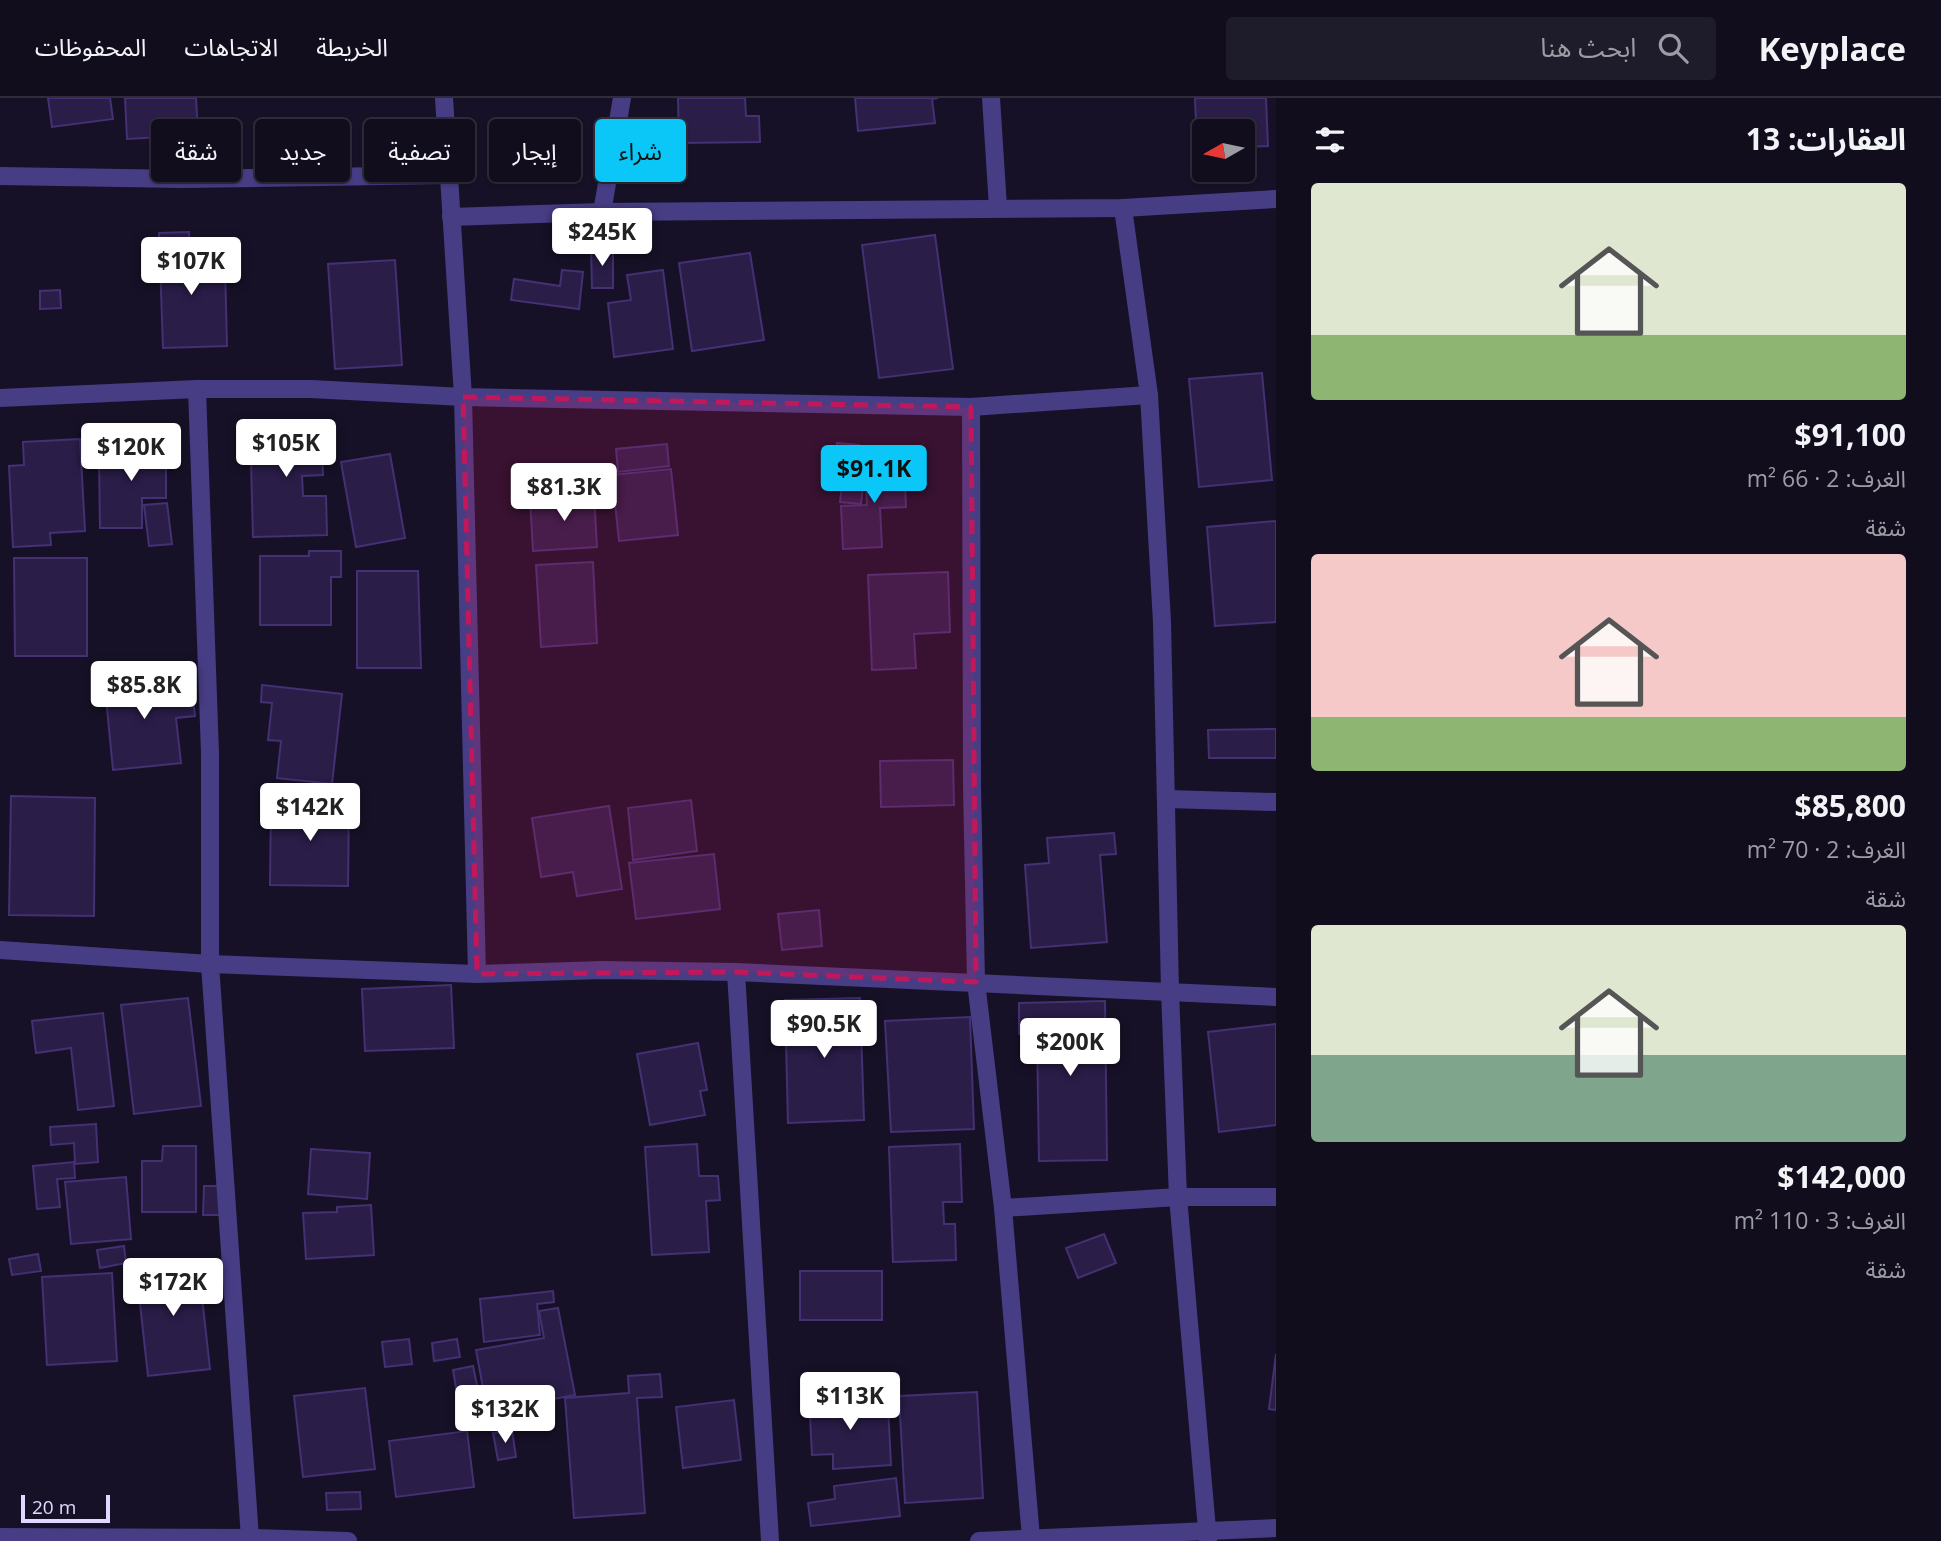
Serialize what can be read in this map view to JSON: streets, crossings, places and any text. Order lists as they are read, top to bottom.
{
  "scale_bar": "20 m",
  "north": "left",
  "page": {
    "header": "Keyplace",
    "search": "ابحث هنا",
    "nav": ["الخريطة", "الاتجاهات", "المحفوظات"],
    "heading": "العقارات: 13",
    "chip": [
      "شراء",
      "إيجار",
      "تصفية",
      "جديد",
      "شقة"
    ],
    "list": [
      {
        "name": "$91,100",
        "note": "الغرف: 2 · 66 m² · شقة"
      },
      {
        "name": "$85,800",
        "note": "الغرف: 2 · 70 m² · شقة"
      },
      {
        "name": "$142,000",
        "note": "الغرف: 3 · 110 m² · شقة"
      }
    ],
    "price": [
      "$245K",
      "$107K",
      "$105K",
      "$120K",
      "$91.1K",
      "$81.3K",
      "$85.8K",
      "$142K",
      "$90.5K",
      "$200K",
      "$172K",
      "$113K",
      "$132K"
    ],
    "scale": "20 m"
  }
}
